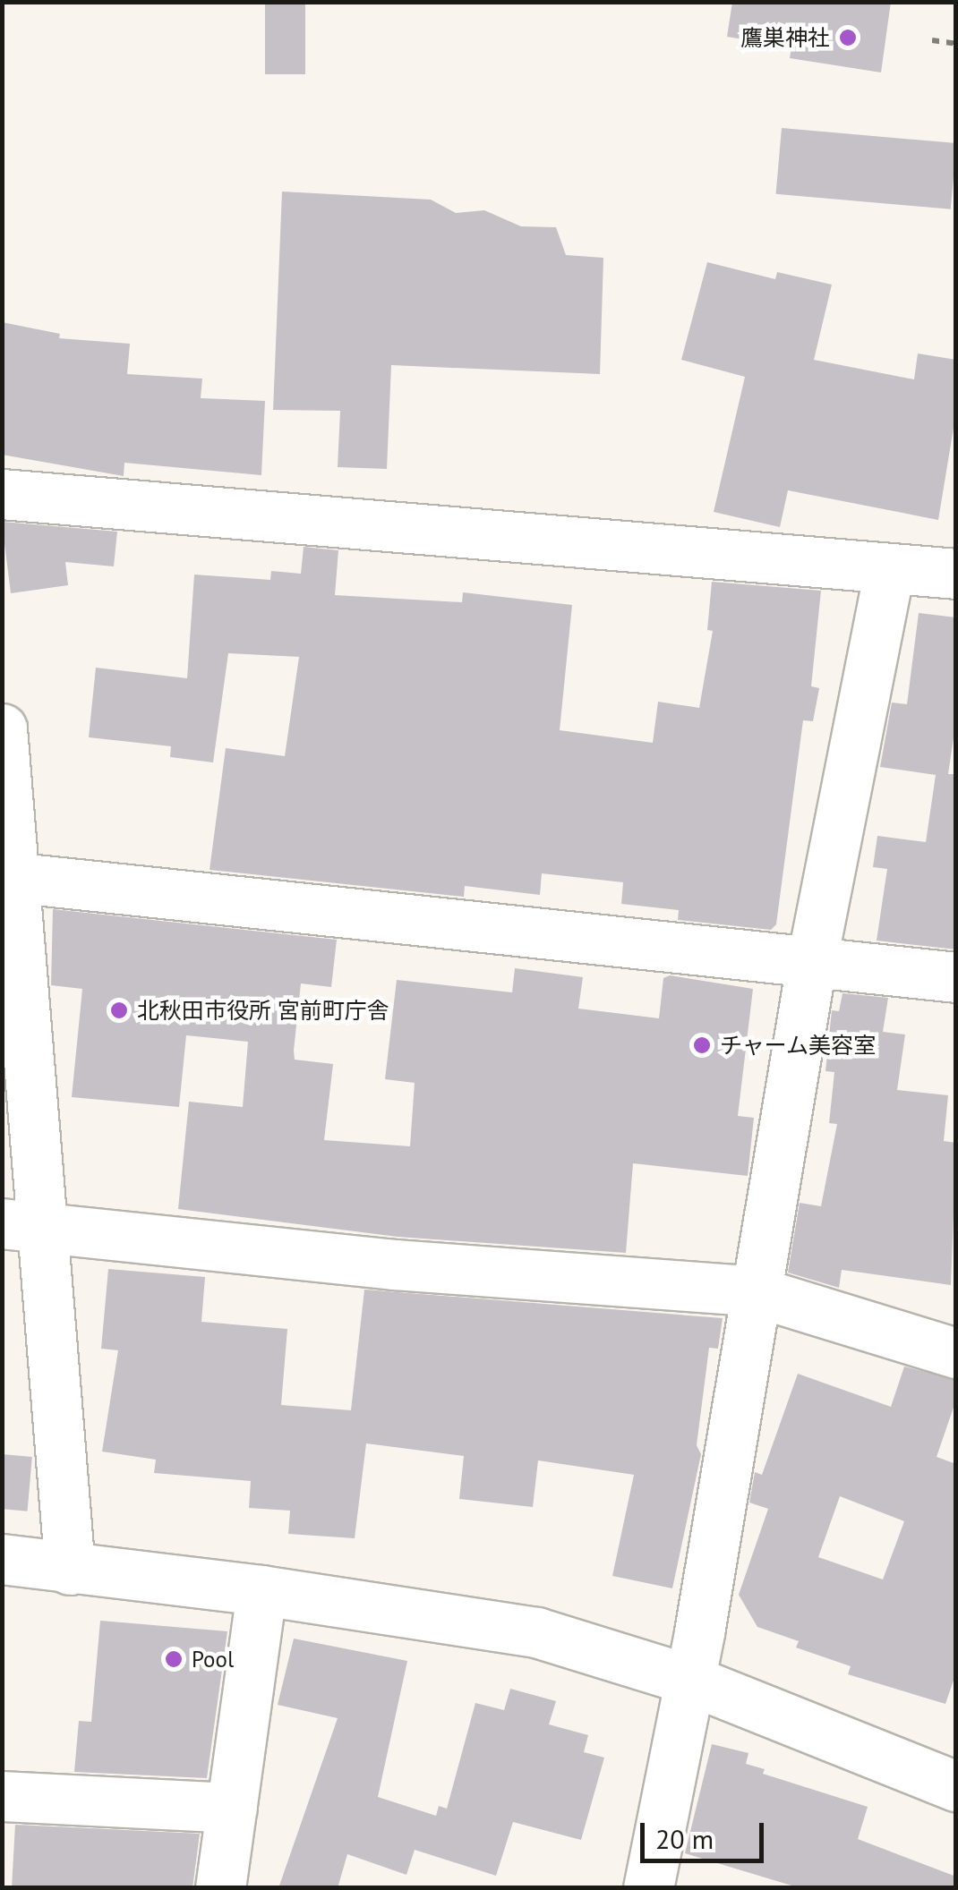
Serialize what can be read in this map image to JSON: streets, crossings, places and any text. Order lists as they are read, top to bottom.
{
  "places": [
    "鷹巣神社",
    "北秋田市役所 宮前町庁舎",
    "チャーム美容室",
    "Pool"
  ],
  "scale_bar": "20 m"
}
